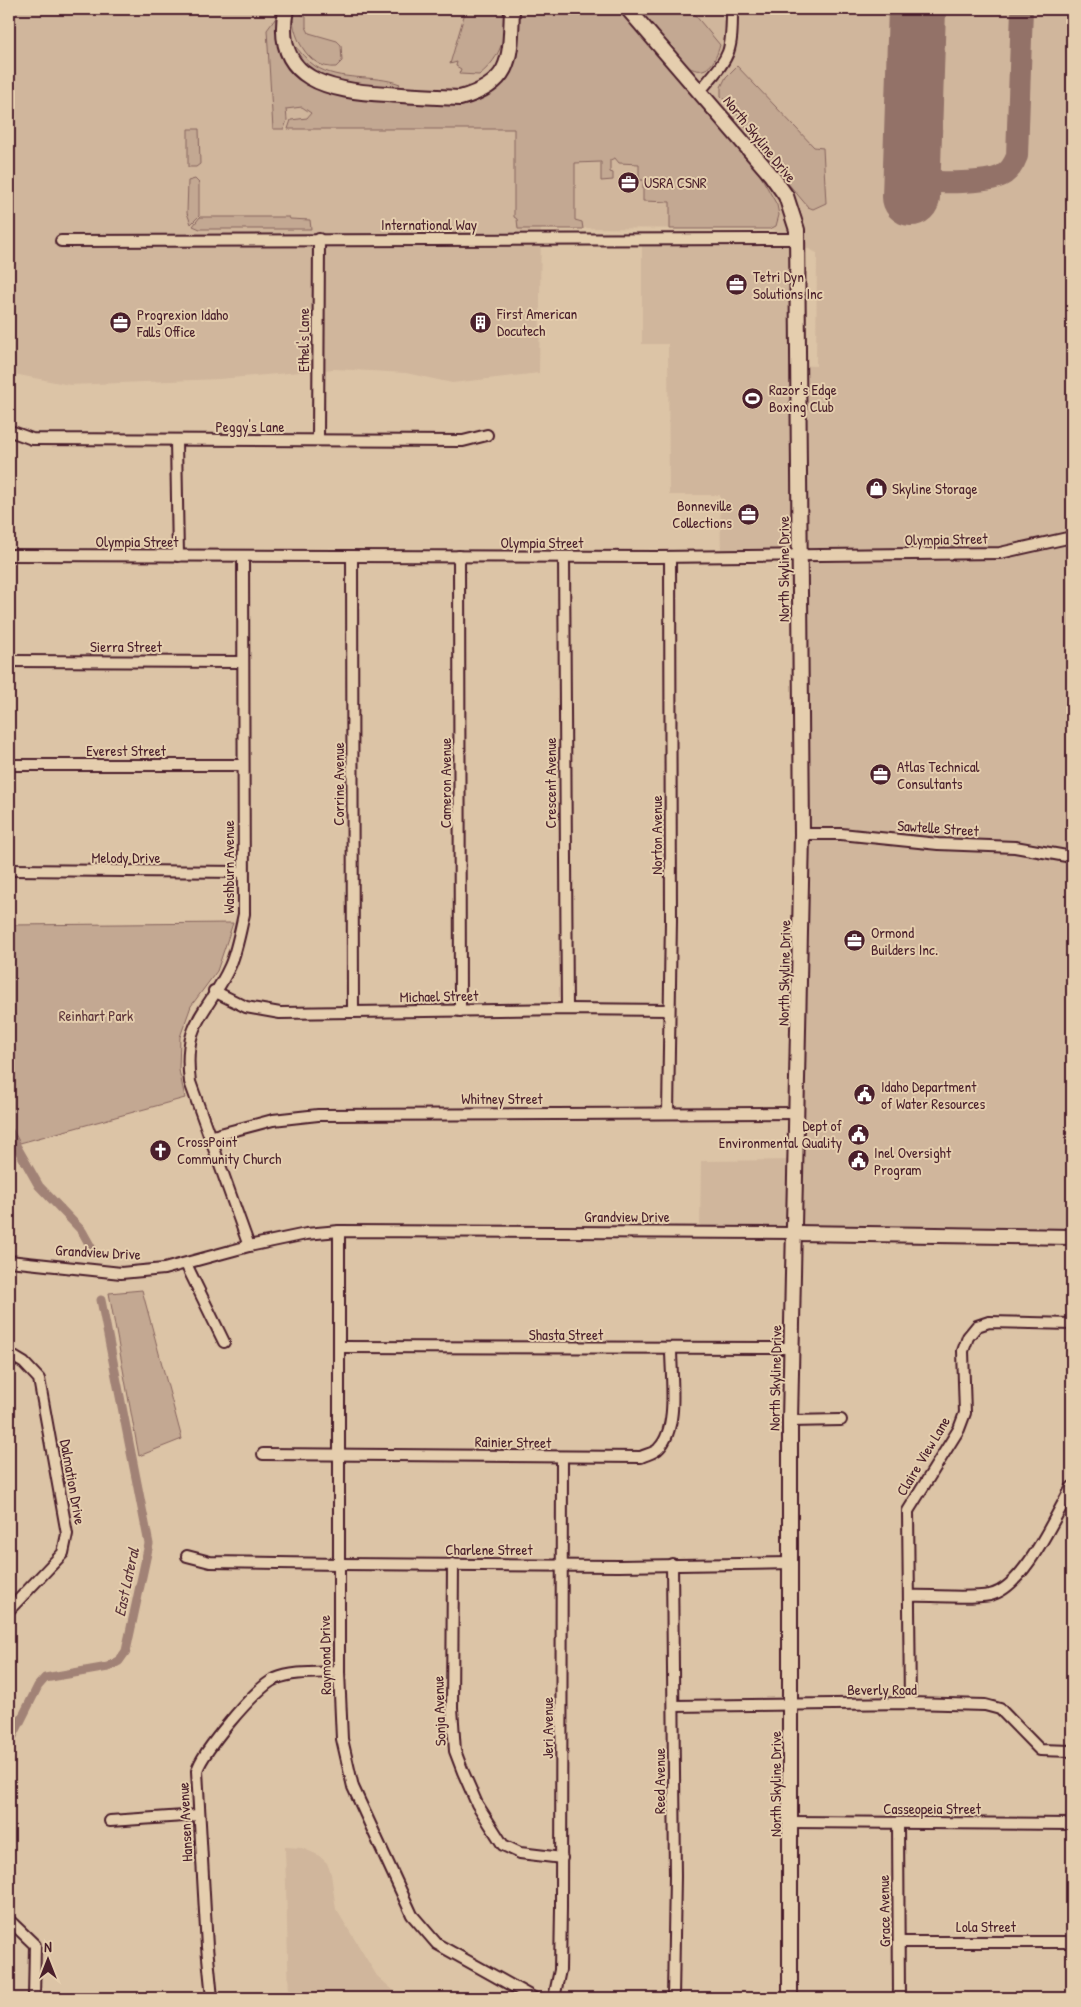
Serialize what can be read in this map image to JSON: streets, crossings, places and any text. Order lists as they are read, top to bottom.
{
  "streets": {
    "main road": ["North Skyline Drive", "Grandview Drive"],
    "street": [
      "International Way",
      "Ethel's Lane",
      "Peggy's Lane",
      "Olympia Street",
      "Sierra Street",
      "Everest Street",
      "Cameron Avenue",
      "Crescent Avenue",
      "Corrine Avenue",
      "Sawtelle Street",
      "Norton Avenue",
      "Melody Drive",
      "Washburn Avenue",
      "Michael Street",
      "Whitney Street",
      "Shasta Street",
      "Rainier Street",
      "Claire View Lane",
      "Dalmation Drive",
      "Charlene Street",
      "Raymond Drive",
      "Beverly Road",
      "Sonja Avenue",
      "Jeri Avenue",
      "Reed Avenue",
      "Casseopeia Street",
      "Hansen Avenue",
      "Grace Avenue",
      "Lola Street"
    ]
  },
  "crossings": [
    ["North Skyline Drive", "International Way"],
    ["North Skyline Drive", "Olympia Street"],
    ["North Skyline Drive", "Sawtelle Street"],
    ["North Skyline Drive", "Whitney Street"],
    ["North Skyline Drive", "Grandview Drive"],
    ["North Skyline Drive", "Shasta Street"],
    ["North Skyline Drive", "Charlene Street"],
    ["North Skyline Drive", "Beverly Road"],
    ["North Skyline Drive", "Casseopeia Street"],
    ["International Way", "Ethel's Lane"],
    ["Ethel's Lane", "Peggy's Lane"],
    ["Olympia Street", "Cameron Avenue"],
    ["Olympia Street", "Crescent Avenue"],
    ["Olympia Street", "Corrine Avenue"],
    ["Olympia Street", "Norton Avenue"],
    ["Olympia Street", "Washburn Avenue"],
    ["Sierra Street", "Washburn Avenue"],
    ["Everest Street", "Washburn Avenue"],
    ["Cameron Avenue", "Michael Street"],
    ["Crescent Avenue", "Michael Street"],
    ["Corrine Avenue", "Michael Street"],
    ["Norton Avenue", "Michael Street"],
    ["Norton Avenue", "Whitney Street"],
    ["Melody Drive", "Washburn Avenue"],
    ["Washburn Avenue", "Michael Street"],
    ["Washburn Avenue", "Whitney Street"],
    ["Washburn Avenue", "Grandview Drive"],
    ["Grandview Drive", "Raymond Drive"],
    ["Shasta Street", "Rainier Street"],
    ["Shasta Street", "Raymond Drive"],
    ["Rainier Street", "Raymond Drive"],
    ["Rainier Street", "Jeri Avenue"],
    ["Claire View Lane", "Beverly Road"],
    ["Charlene Street", "Raymond Drive"],
    ["Charlene Street", "Sonja Avenue"],
    ["Charlene Street", "Jeri Avenue"],
    ["Charlene Street", "Reed Avenue"],
    ["Raymond Drive", "Hansen Avenue"],
    ["Beverly Road", "Reed Avenue"],
    ["Sonja Avenue", "Jeri Avenue"],
    ["Casseopeia Street", "Grace Avenue"],
    ["Grace Avenue", "Lola Street"]
  ],
  "water": ["East Lateral"],
  "parks": ["Reinhart Park"],
  "places": {
    "office": [
      "USRA CSNR",
      "Tetri Dyn Solutions Inc",
      "Progrexion Idaho Falls Office",
      "Bonneville Collections",
      "Atlas Technical Consultants",
      "Ormond Builders Inc."
    ],
    "building": ["First American Docutech"],
    "sports": ["Razor's Edge Boxing Club"],
    "shop": ["Skyline Storage"],
    "public building": ["Idaho Department of Water Resources", "Dept of Environmental Quality", "Inel Oversight Program"],
    "church": ["CrossPoint Community Church"]
  },
  "north": "top"
}
